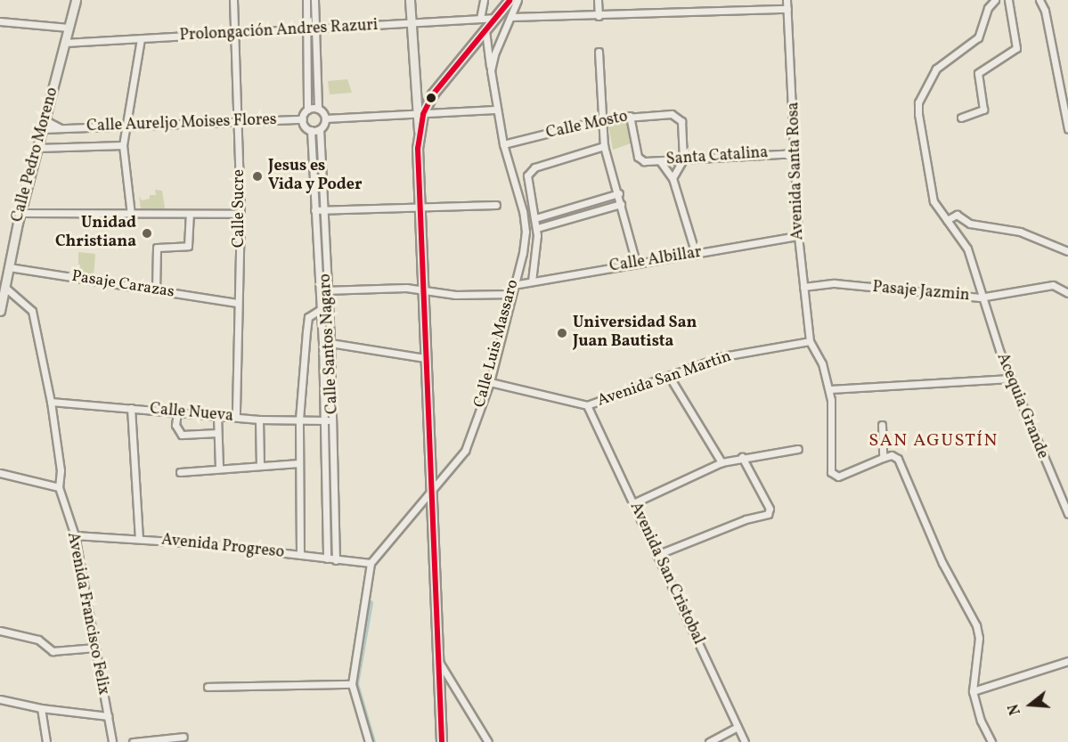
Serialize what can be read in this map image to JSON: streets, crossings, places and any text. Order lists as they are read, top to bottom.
{
  "streets": {
    "main road": ["Calle Pedro Moreno"],
    "street": [
      "Prolongación Andres Razuri",
      "Calle Aureljo Moises Flores",
      "Calle Mosto",
      "Santa Catalina",
      "Avenida Santa Rosa",
      "Calle Sucre",
      "Calle Albillar",
      "Pasaje Carazas",
      "Pasaje Jazmin",
      "Calle Santos Nagaro",
      "Calle Luis Massaro",
      "Avenida San Martin",
      "Acequia Grande",
      "Calle Nueva",
      "Avenida Progreso",
      "Avenida San Cristobal",
      "Avenida Francisco Felix"
    ]
  },
  "crossings": [
    ["Prolongación Andres Razuri", "Calle Pedro Moreno"],
    ["Prolongación Andres Razuri", "Calle Sucre"],
    ["Calle Aureljo Moises Flores", "Calle Pedro Moreno"],
    ["Calle Aureljo Moises Flores", "Calle Sucre"],
    ["Calle Aureljo Moises Flores", "Calle Santos Nagaro"],
    ["Calle Mosto", "Santa Catalina"],
    ["Calle Mosto", "Calle Luis Massaro"],
    ["Calle Pedro Moreno", "Pasaje Carazas"],
    ["Calle Pedro Moreno", "Avenida Francisco Felix"],
    ["Santa Catalina", "Avenida Santa Rosa"],
    ["Avenida Santa Rosa", "Calle Albillar"],
    ["Avenida Santa Rosa", "Pasaje Jazmin"],
    ["Avenida Santa Rosa", "Avenida San Martin"],
    ["Calle Sucre", "Pasaje Carazas"],
    ["Calle Sucre", "Calle Nueva"],
    ["Calle Albillar", "Calle Luis Massaro"],
    ["Pasaje Jazmin", "Acequia Grande"],
    ["Calle Santos Nagaro", "Calle Nueva"],
    ["Calle Santos Nagaro", "Avenida Progreso"],
    ["Calle Luis Massaro", "Avenida San Martin"],
    ["Calle Luis Massaro", "Avenida Progreso"],
    ["Avenida San Martin", "Avenida San Cristobal"],
    ["Calle Nueva", "Avenida Francisco Felix"],
    ["Avenida Progreso", "Avenida Francisco Felix"]
  ],
  "districts": ["SAN AGUSTÍN"],
  "places": ["Jesus es Vida y Poder", "Unidad Christiana", "Universidad San Juan Bautista"],
  "north": "left"
}
